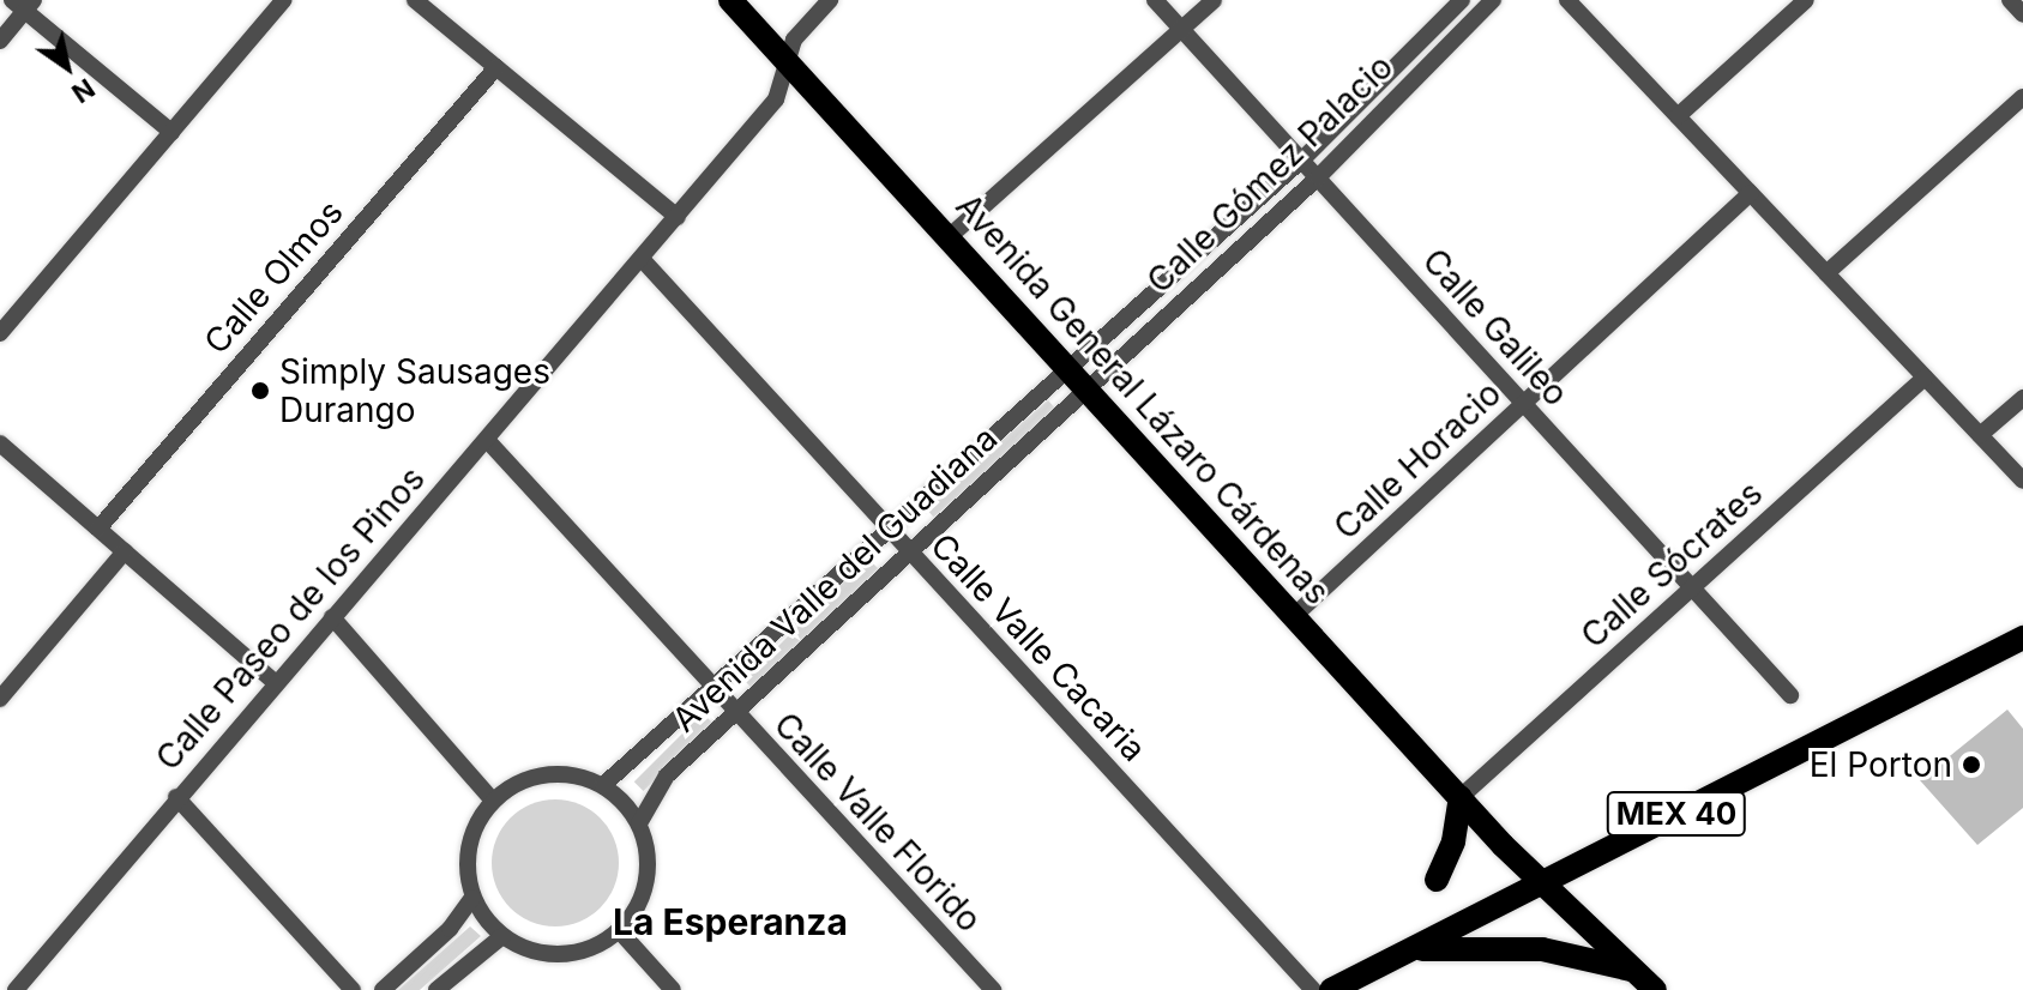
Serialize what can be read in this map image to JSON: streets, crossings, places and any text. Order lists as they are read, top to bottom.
{
  "streets": {
    "main road": ["Avenida General Lázaro Cárdenas", "MEX 40"],
    "street": [
      "Calle Gómez Palacio",
      "Calle Olmos",
      "Calle Galileo",
      "Calle Horacio",
      "Calle Sócrates",
      "Avenida Valle del Guadiana",
      "Calle Paseo de los Pinos",
      "Calle Valle Cacaria",
      "Calle Valle Florido"
    ]
  },
  "crossings": [
    ["Calle Gómez Palacio", "Calle Galileo"],
    ["Calle Gómez Palacio", "Avenida General Lázaro Cárdenas"],
    ["Calle Gómez Palacio", "Avenida Valle del Guadiana"],
    ["Calle Galileo", "Calle Horacio"],
    ["Calle Galileo", "Calle Sócrates"],
    ["Avenida General Lázaro Cárdenas", "Calle Horacio"],
    ["Avenida General Lázaro Cárdenas", "Calle Sócrates"],
    ["Avenida General Lázaro Cárdenas", "Avenida Valle del Guadiana"],
    ["Avenida General Lázaro Cárdenas", "Calle Paseo de los Pinos"],
    ["Avenida General Lázaro Cárdenas", "MEX 40"],
    ["Avenida Valle del Guadiana", "Calle Valle Cacaria"],
    ["Avenida Valle del Guadiana", "Calle Valle Florido"],
    ["Calle Paseo de los Pinos", "Calle Valle Cacaria"],
    ["Calle Paseo de los Pinos", "Calle Valle Florido"]
  ],
  "districts": ["La Esperanza"],
  "places": ["Simply Sausages Durango", "El Porton"],
  "north": "bottom right"
}
